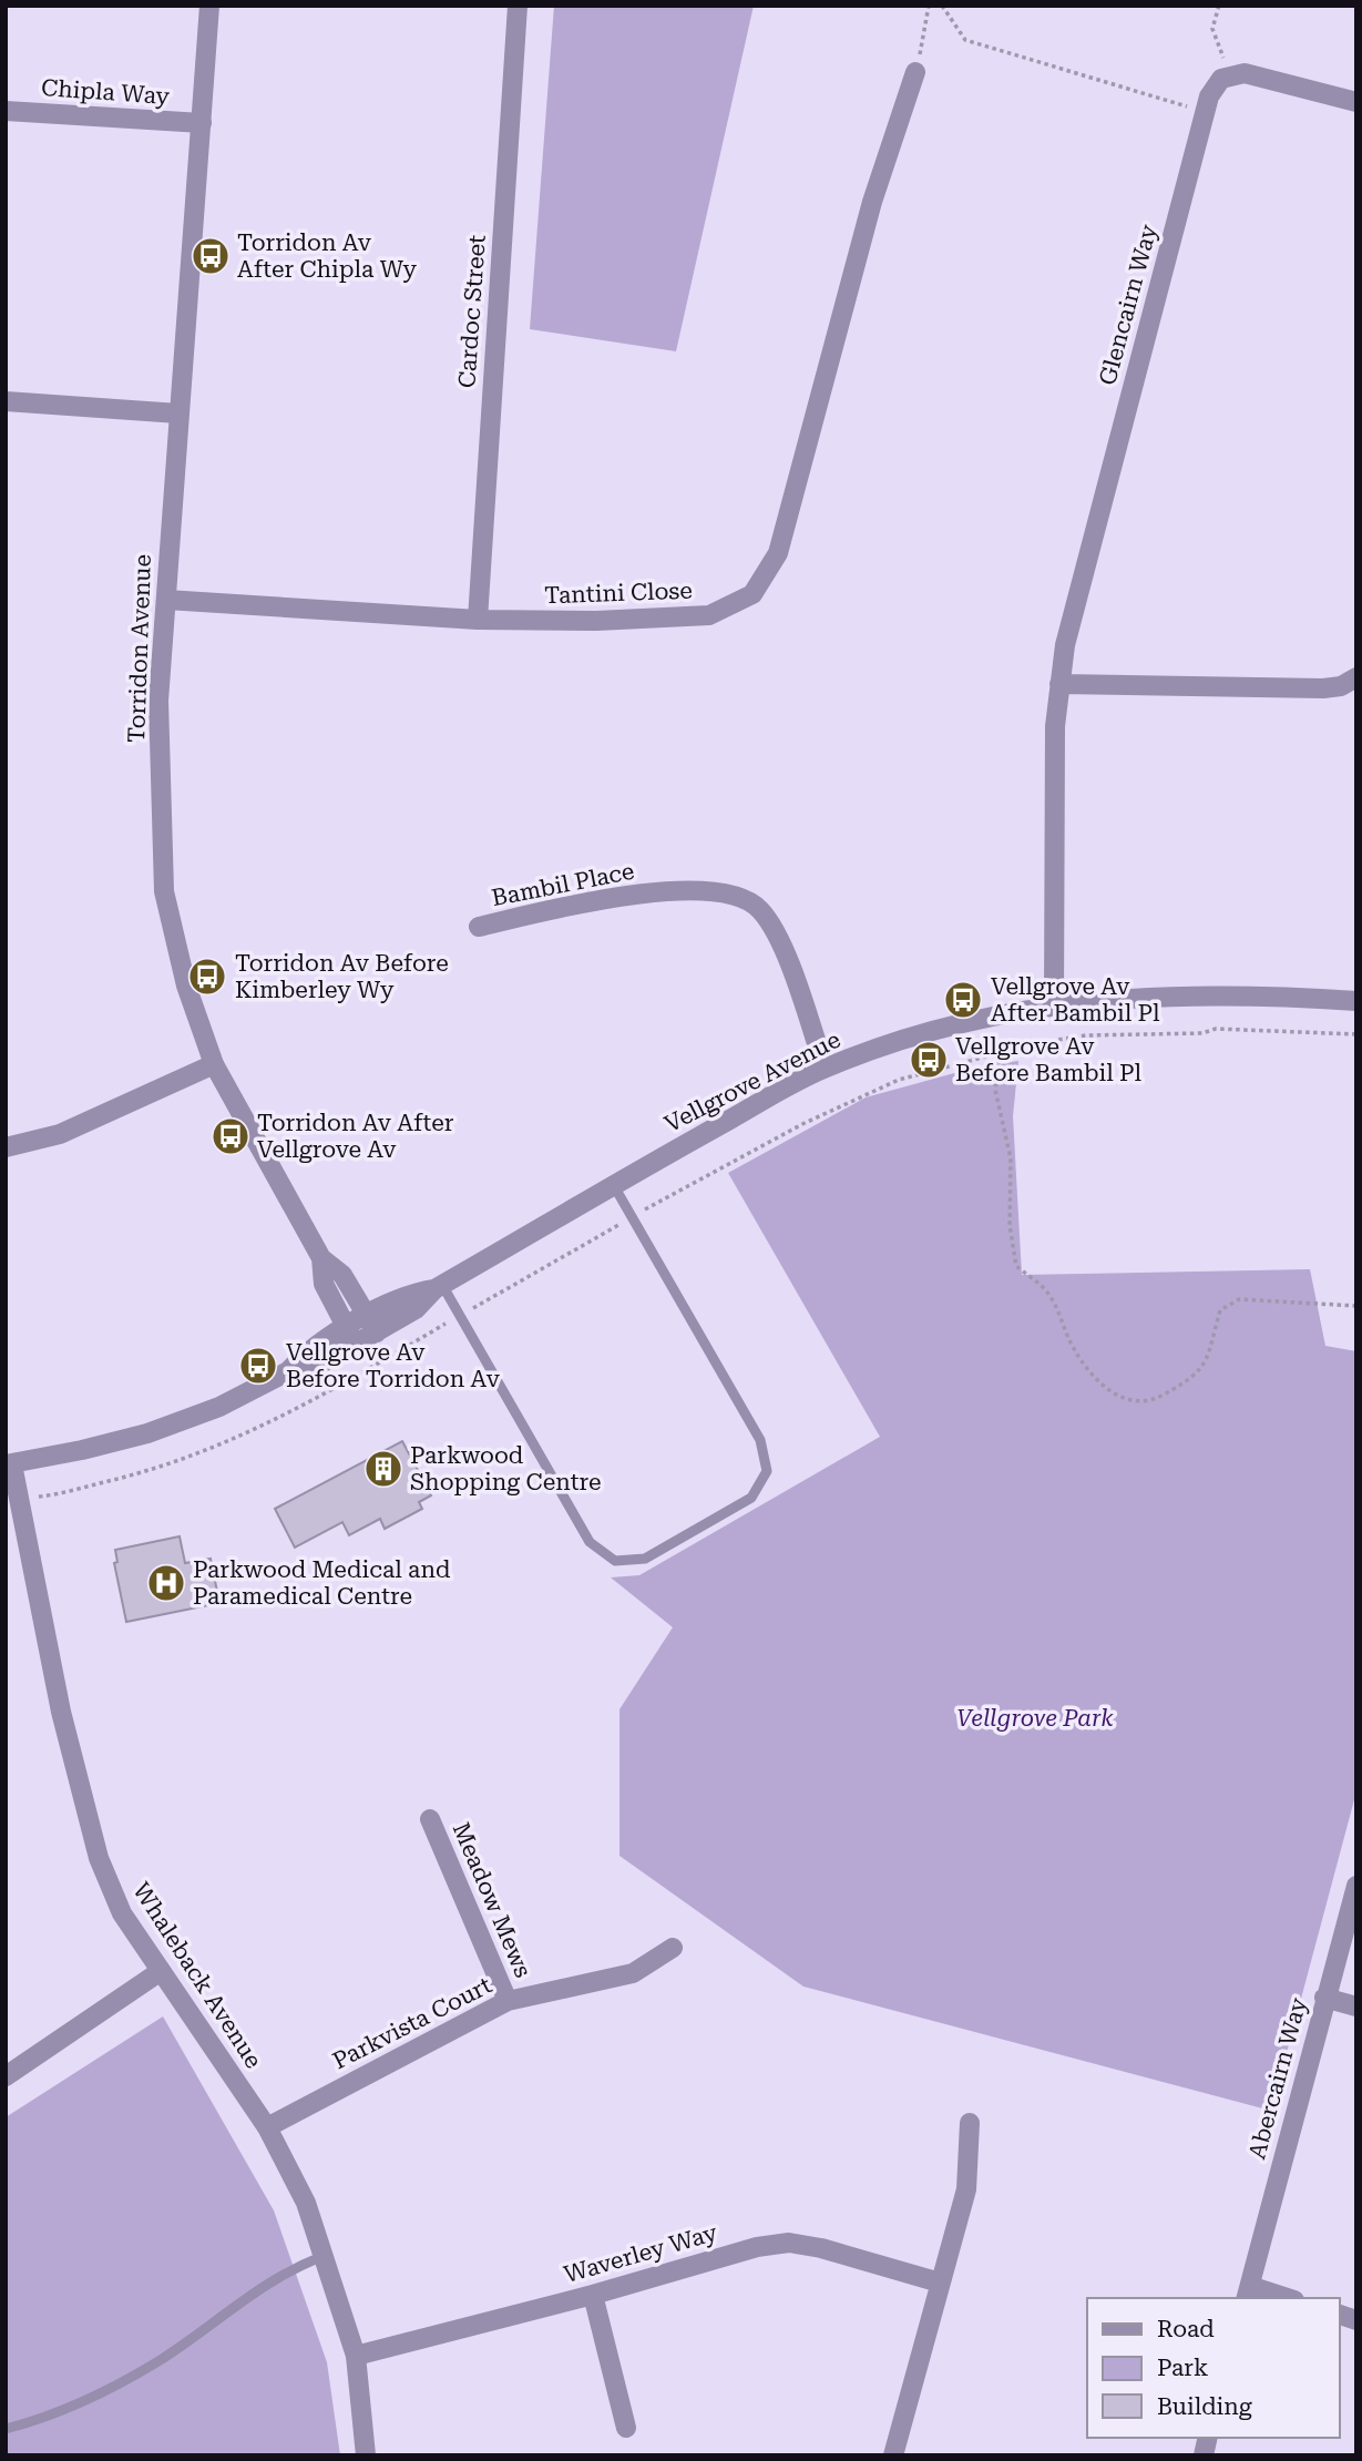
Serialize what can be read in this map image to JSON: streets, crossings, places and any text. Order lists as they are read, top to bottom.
{
  "streets": {
    "street": [
      "Chipla Way",
      "Glencairn Way",
      "Cardoc Street",
      "Tantini Close",
      "Torridon Avenue",
      "Bambil Place",
      "Vellgrove Avenue",
      "Meadow Mews",
      "Whaleback Avenue",
      "Parkvista Court",
      "Abercairn Way",
      "Waverley Way"
    ]
  },
  "crossings": [
    ["Chipla Way", "Torridon Avenue"],
    ["Glencairn Way", "Vellgrove Avenue"],
    ["Cardoc Street", "Tantini Close"],
    ["Tantini Close", "Torridon Avenue"],
    ["Torridon Avenue", "Vellgrove Avenue"],
    ["Bambil Place", "Vellgrove Avenue"],
    ["Vellgrove Avenue", "Whaleback Avenue"],
    ["Meadow Mews", "Parkvista Court"],
    ["Whaleback Avenue", "Parkvista Court"],
    ["Whaleback Avenue", "Waverley Way"]
  ],
  "parks": ["Vellgrove Park"],
  "places": {
    "bus stop": [
      "Torridon Av After Chipla Wy",
      "Torridon Av Before Kimberley Wy",
      "Vellgrove Av After Bambil Pl",
      "Vellgrove Av Before Bambil Pl",
      "Torridon Av After Vellgrove Av",
      "Vellgrove Av Before Torridon Av"
    ],
    "building": ["Parkwood Shopping Centre"],
    "hospital": ["Parkwood Medical and Paramedical Centre"]
  },
  "legend": ["Road", "Park", "Building"]
}
